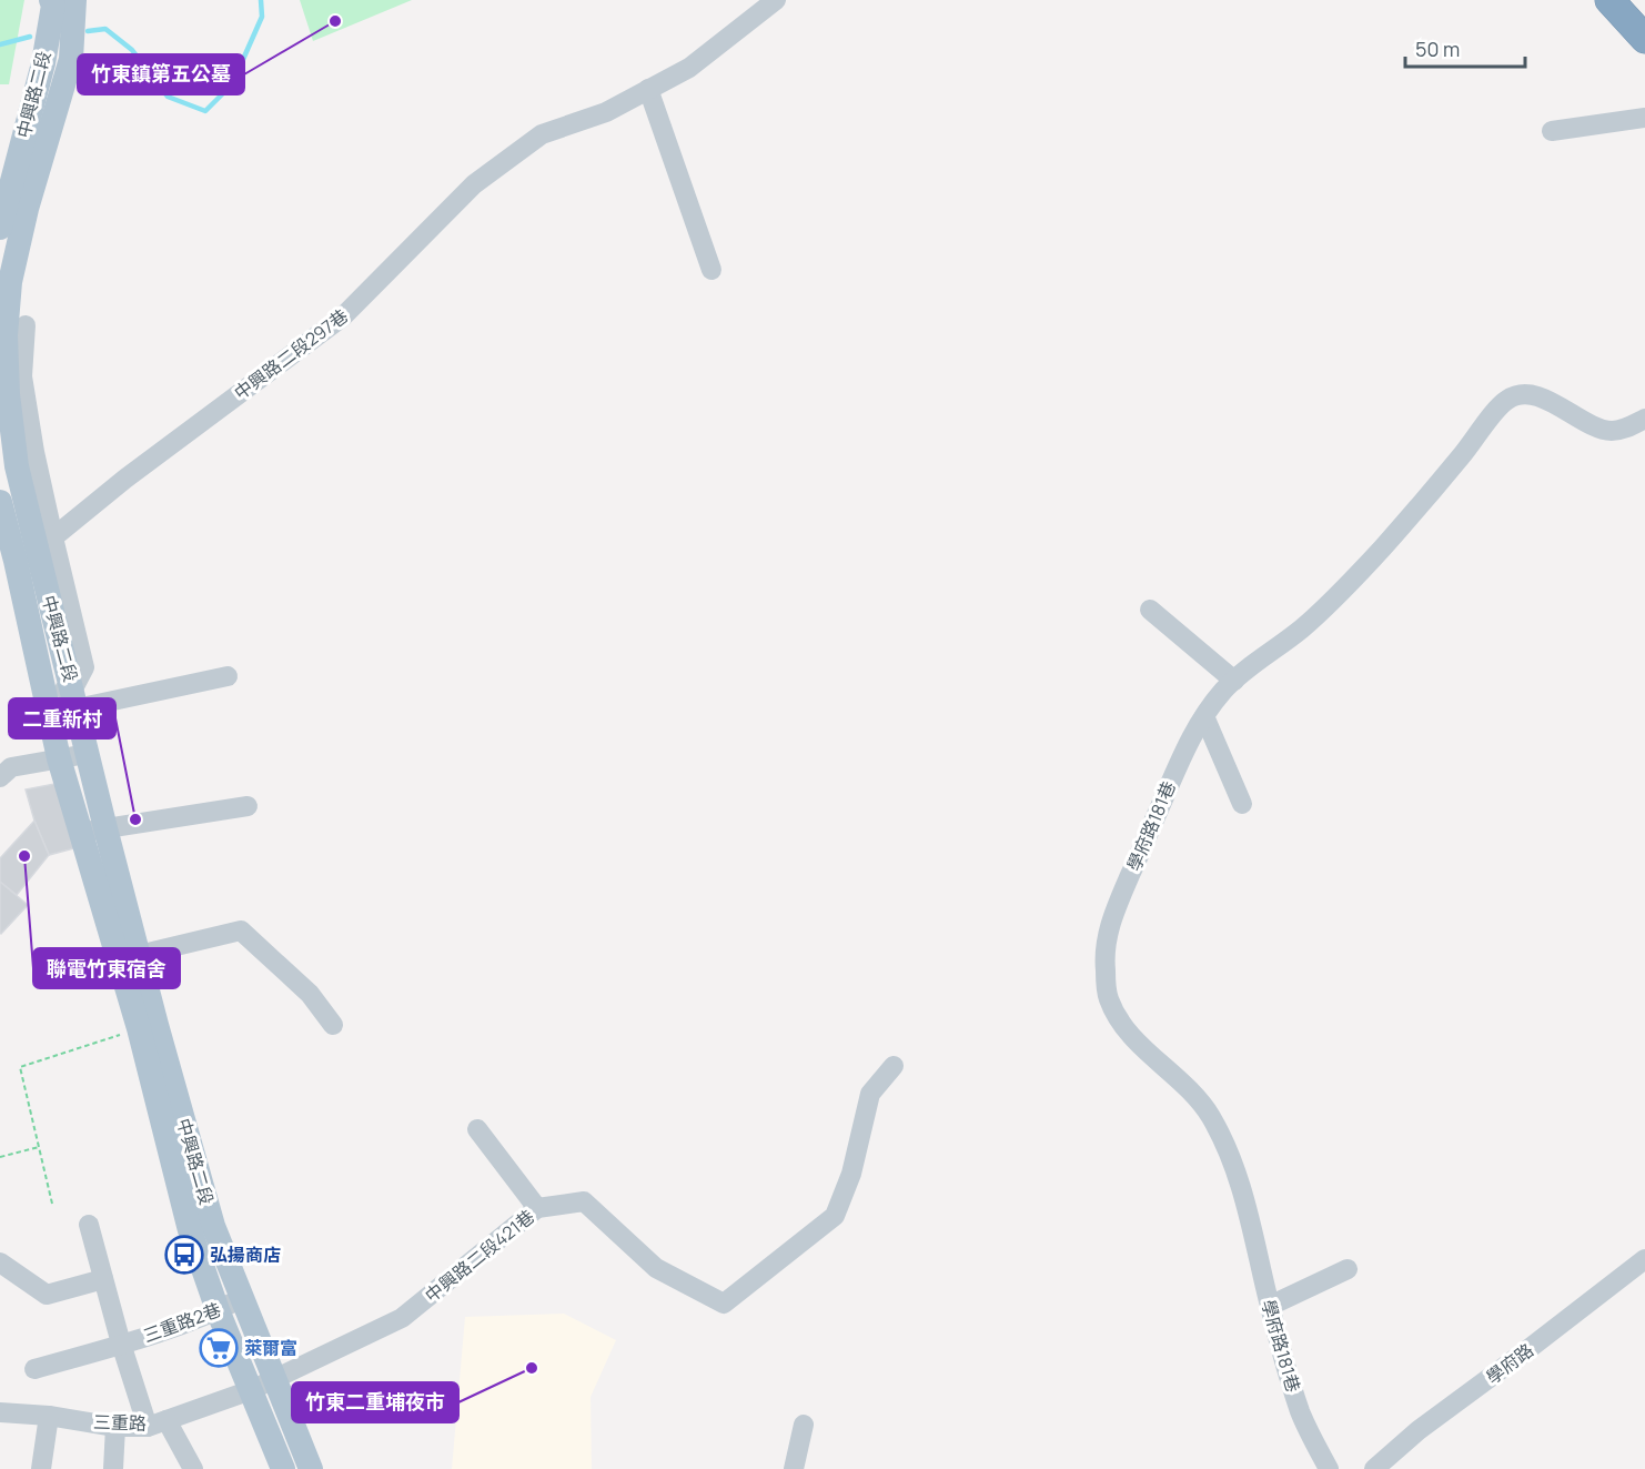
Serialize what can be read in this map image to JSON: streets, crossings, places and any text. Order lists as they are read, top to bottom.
{
  "streets": {
    "main road": ["中興路二段"],
    "street": [
      "中興路二段297巷",
      "學府路181巷",
      "中興路二段421巷",
      "三重路2巷",
      "學府路",
      "三重路"
    ]
  },
  "crossings": [
    ["中興路二段", "中興路二段421巷"],
    ["中興路二段", "三重路2巷"],
    ["中興路二段", "三重路"],
    ["中興路二段421巷", "三重路"],
    ["三重路2巷", "三重路"]
  ],
  "places": {
    "other": [
      "竹東鎮第五公墓",
      "二重新村",
      "聯電竹東宿舍",
      "竹東二重埔夜市"
    ],
    "bus stop": ["弘揚商店"],
    "supermarket": ["萊爾富"]
  },
  "scale_bar": "50 m"
}
